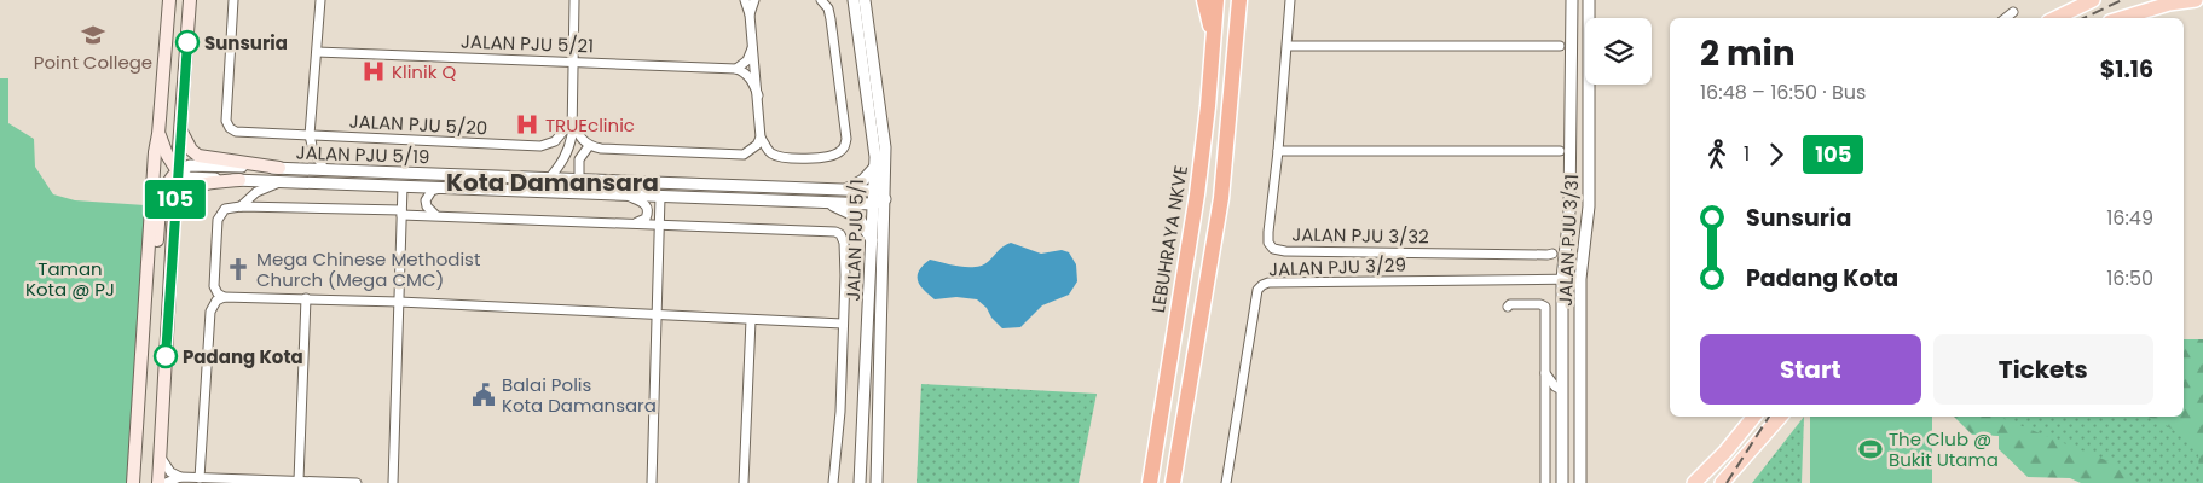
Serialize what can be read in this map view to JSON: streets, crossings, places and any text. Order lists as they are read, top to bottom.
{
  "streets": {
    "highway": ["LEBUHRAYA NKVE"],
    "street": [
      "JALAN PJU 5/21",
      "JALAN PJU 5/20",
      "JALAN PJU 5/19",
      "JALAN PJU 3/32",
      "JALAN PJU 5/1",
      "JALAN PJU 3/31",
      "JALAN PJU 3/29"
    ]
  },
  "crossings": [
    ["JALAN PJU 5/19", "JALAN PJU 5/1"],
    ["JALAN PJU 3/31", "JALAN PJU 3/29"]
  ],
  "districts": ["Kota Damansara"],
  "parks": ["Taman Kota @ PJ"],
  "places": {
    "school or university": ["Point College"],
    "other": ["Sunsuria", "Padang Kota"],
    "hospital": ["Klinik Q", "TRUEclinic"],
    "church": ["Mega Chinese Methodist Church (Mega CMC)"],
    "public building": ["Balai Polis Kota Damansara"],
    "sports": ["The Club @ Bukit Utama"]
  },
  "lines": ["bus line 105"],
  "page": {
    "on_map": "105",
    "heading": ["2 min", "16:48 – 16:50 · Bus", "$1.16"],
    "legs": ["1", "105"],
    "list": [
      {
        "name": "Sunsuria",
        "value": "16:49"
      },
      {
        "name": "Padang Kota",
        "value": "16:50"
      }
    ],
    "buttons": ["Start", "Tickets"]
  }
}
